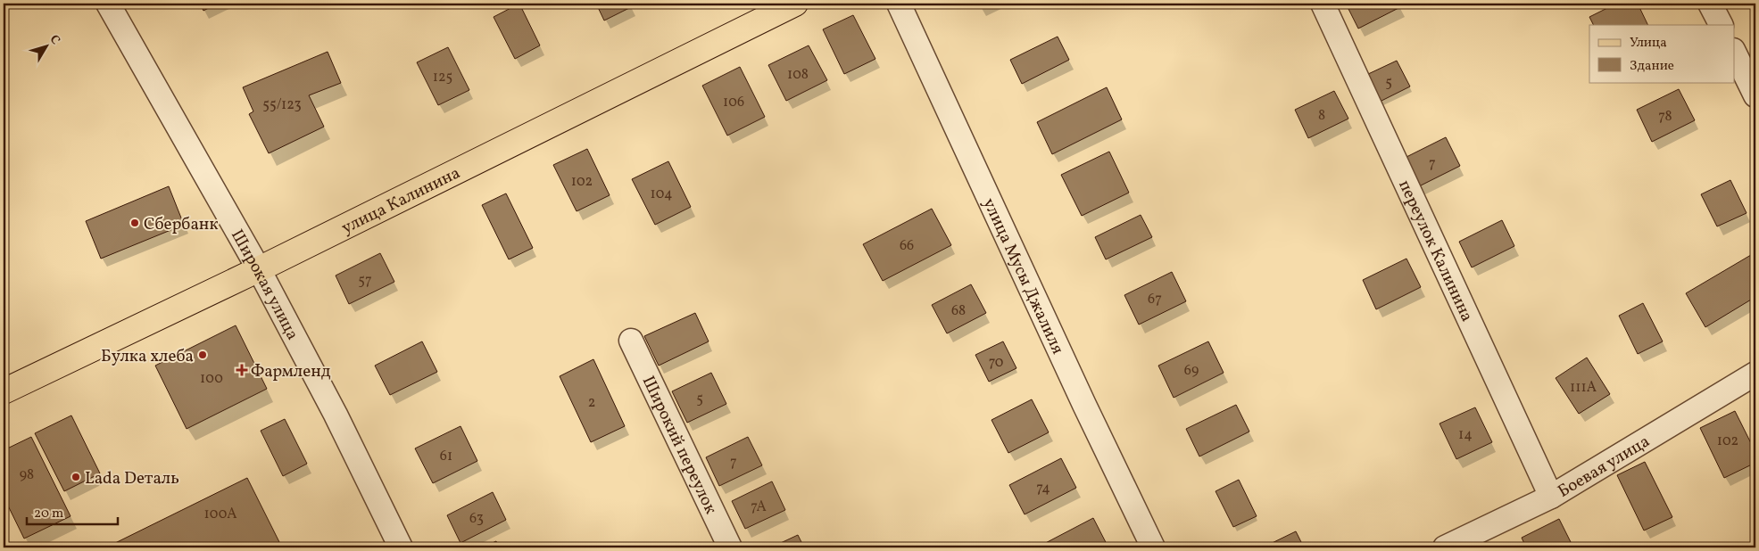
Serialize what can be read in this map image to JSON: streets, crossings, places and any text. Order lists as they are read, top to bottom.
{
  "streets": {
    "main road": ["улица Калинина"],
    "street": [
      "переулок Калинина",
      "улица Мусы Джалиля",
      "Широкая улица",
      "Широкий переулок",
      "Боевая улица"
    ]
  },
  "crossings": [
    ["улица Калинина", "Широкая улица"],
    ["переулок Калинина", "Боевая улица"]
  ],
  "places": {
    "other": ["Сбербанк", "Булка хлеба", "Lada Dеталь"],
    "health": ["Фармленд"]
  },
  "house_numbers": [
    "108",
    "125",
    "5",
    "106",
    "55/123",
    "8",
    "78",
    "7",
    "102",
    "104",
    "66",
    "57",
    "67",
    "68",
    "70",
    "69",
    "100",
    "111А",
    "5",
    "2",
    "14",
    "102",
    "61",
    "7",
    "98",
    "74",
    "7А",
    "100А",
    "63"
  ],
  "legend": ["Улица", "Здание"],
  "scale_bar": "20 m",
  "north": "top right"
}
